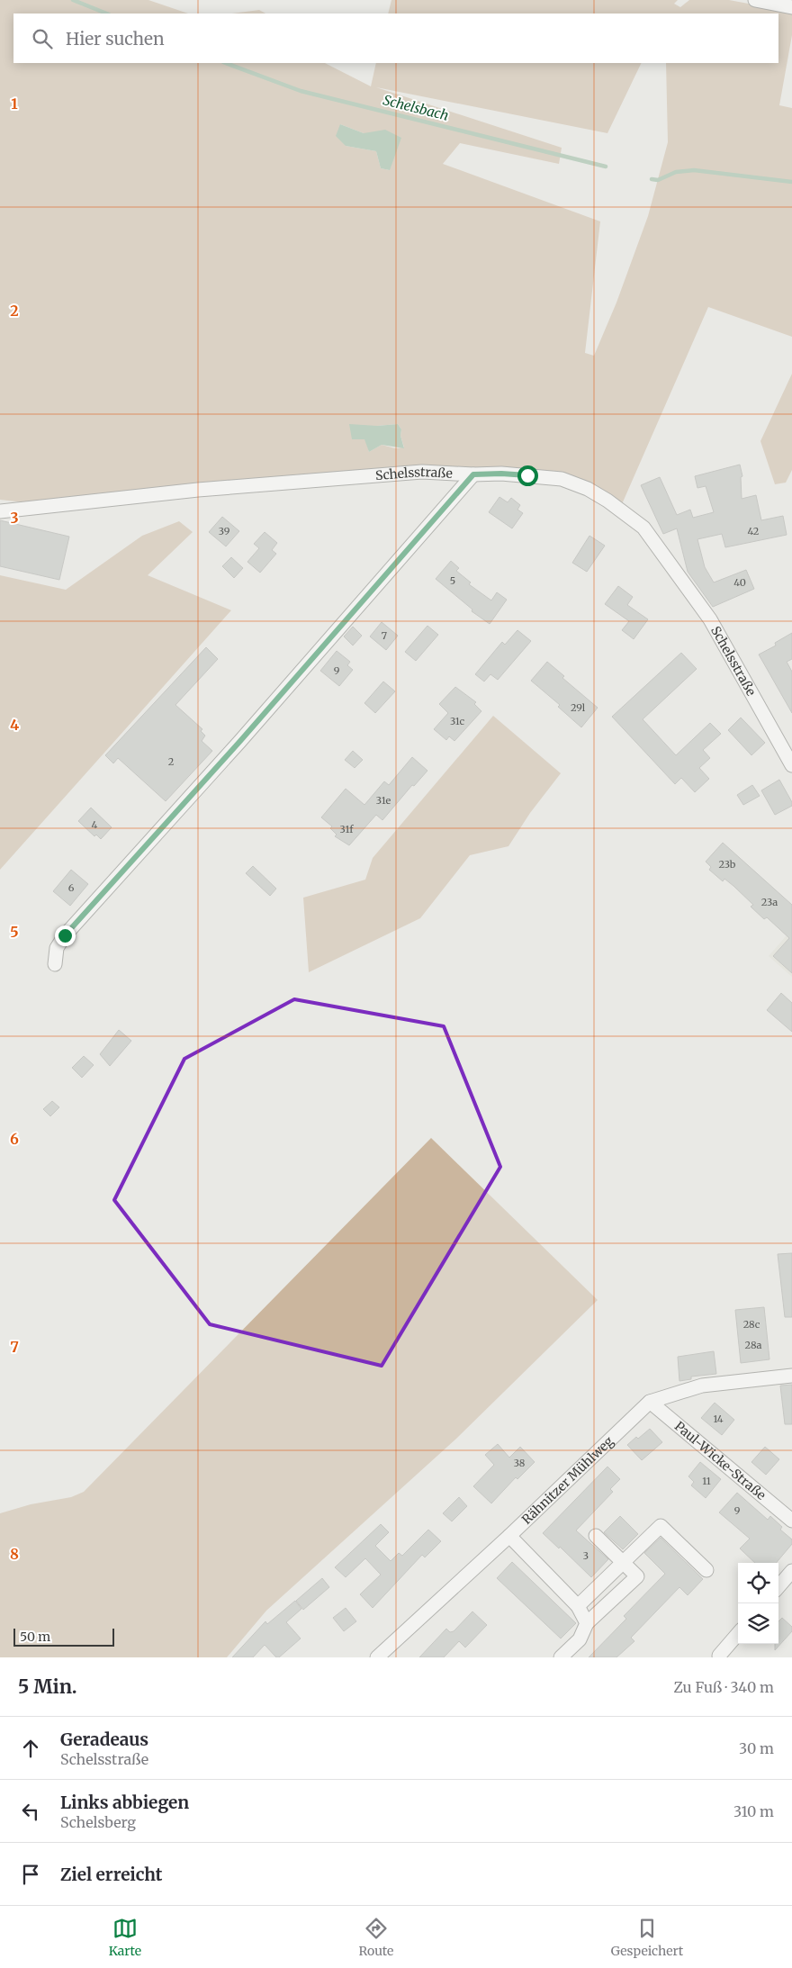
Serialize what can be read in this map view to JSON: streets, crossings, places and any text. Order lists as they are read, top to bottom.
{
  "streets": {
    "street": ["Schelsstraße", "Paul-Wicke-Straße", "Rähnitzer Mühlweg"]
  },
  "crossings": [
    ["Paul-Wicke-Straße", "Rähnitzer Mühlweg"]
  ],
  "water": ["Schelsbach"],
  "house_numbers": [
    "39",
    "42",
    "5",
    "40",
    "7",
    "9",
    "29l",
    "31c",
    "2",
    "31e",
    "4",
    "31f",
    "23b",
    "6",
    "23a",
    "28c",
    "28a",
    "14",
    "38",
    "11",
    "9",
    "3"
  ],
  "scale_bar": "50 m",
  "page": {
    "search": "Hier suchen",
    "scale": "50 m",
    "heading": ["5 Min.", "Zu Fuß · 340 m"],
    "list": [
      ["Geradeaus", "Schelsstraße", "30 m"],
      ["Links abbiegen", "Schelsberg", "310 m"],
      "Ziel erreicht"
    ],
    "nav": ["Karte", "Route", "Gespeichert"]
  },
  "grid": {
    "rows": [
      "1",
      "2",
      "3",
      "4",
      "5",
      "6",
      "7",
      "8"
    ]
  }
}
